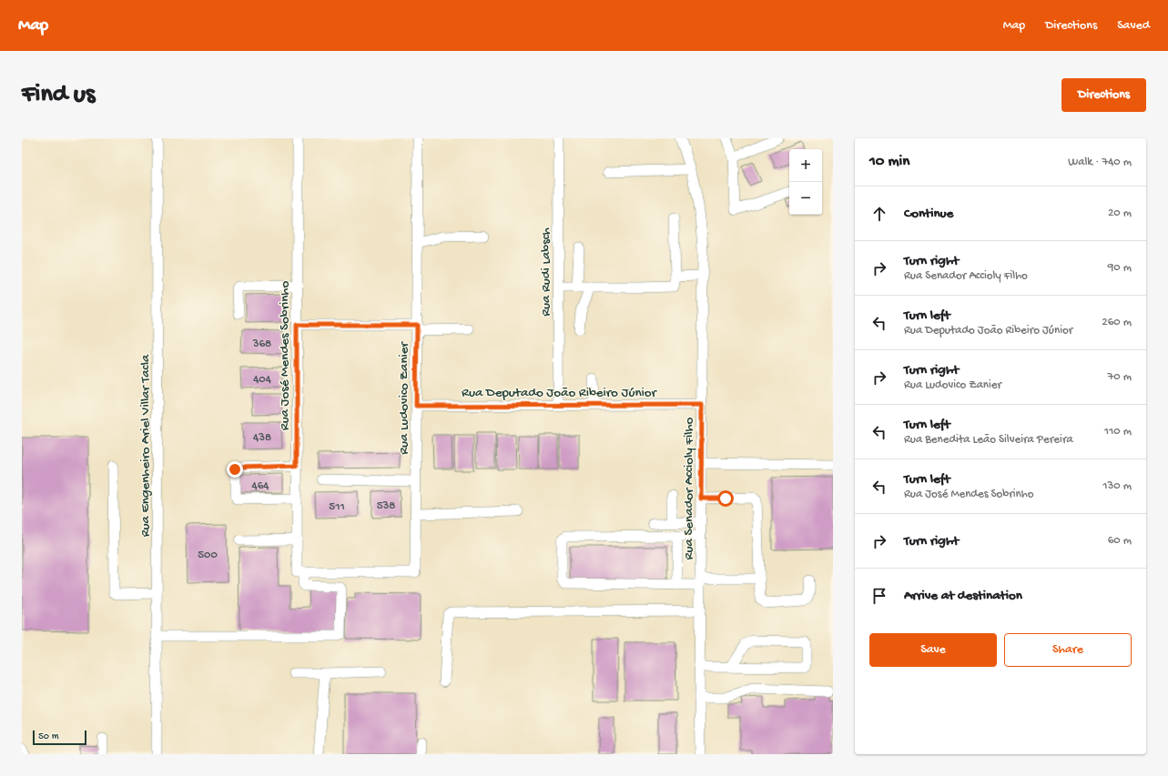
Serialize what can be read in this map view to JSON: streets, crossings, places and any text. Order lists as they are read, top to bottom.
{
  "streets": {
    "street": [
      "Rua Rudi Labsch",
      "Rua José Mendes Sobrinho",
      "Rua Deputado João Ribeiro Júnior",
      "Rua Ludovico Zanier",
      "Rua Engenheiro Ariel Villar Tacla",
      "Rua Senador Accioly Filho"
    ]
  },
  "crossings": [
    ["Rua Rudi Labsch", "Rua Deputado João Ribeiro Júnior"],
    ["Rua José Mendes Sobrinho", "Rua Ludovico Zanier"],
    ["Rua Deputado João Ribeiro Júnior", "Rua Ludovico Zanier"],
    ["Rua Deputado João Ribeiro Júnior", "Rua Senador Accioly Filho"]
  ],
  "house_numbers": [
    "368",
    "404",
    "438",
    "464",
    "538",
    "511",
    "500"
  ],
  "scale_bar": "50 m",
  "page": {
    "header": "Map",
    "nav": ["Map", "Directions", "Saved"],
    "buttons": [
      "Directions",
      ["Save", "Share"]
    ],
    "title": "Find us",
    "heading": ["10 min", "Walk · 740 m"],
    "map_buttons": ["+", "−"],
    "list": [
      ["Continue", "20 m"],
      ["Turn right", "Rua Senador Accioly Filho", "90 m"],
      ["Turn left", "Rua Deputado João Ribeiro Júnior", "260 m"],
      ["Turn right", "Rua Ludovico Zanier", "70 m"],
      ["Turn left", "Rua Benedita Leão Silveira Pereira", "110 m"],
      ["Turn left", "Rua José Mendes Sobrinho", "130 m"],
      ["Turn right", "60 m"],
      "Arrive at destination"
    ],
    "scale": "50 m"
  }
}
